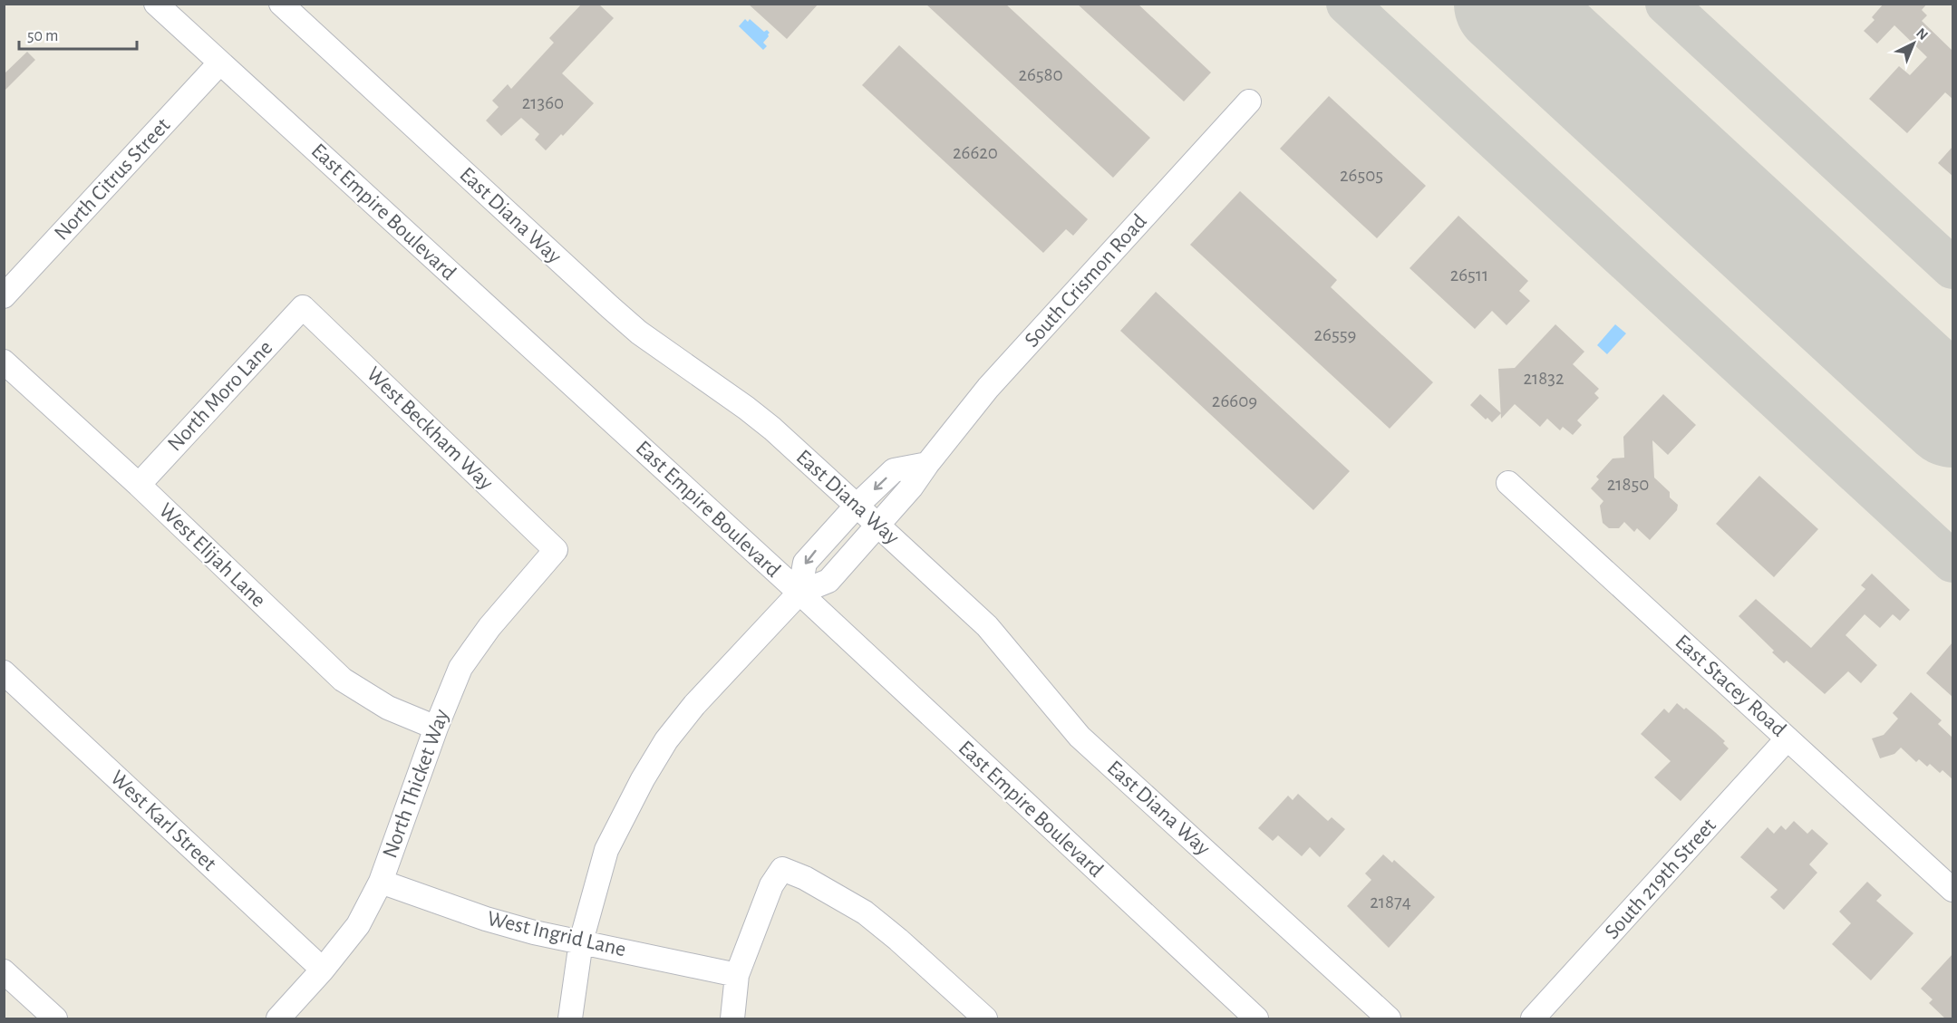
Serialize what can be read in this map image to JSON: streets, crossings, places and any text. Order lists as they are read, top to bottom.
{
  "streets": {
    "street": [
      "North Citrus Street",
      "East Empire Boulevard",
      "East Diana Way",
      "South Crismon Road",
      "North Moro Lane",
      "West Beckham Way",
      "West Elijah Lane",
      "East Stacey Road",
      "North Thicket Way",
      "West Karl Street",
      "South 219th Street",
      "West Ingrid Lane"
    ]
  },
  "crossings": [
    ["North Citrus Street", "East Empire Boulevard"],
    ["East Empire Boulevard", "South Crismon Road"],
    ["East Diana Way", "South Crismon Road"],
    ["North Moro Lane", "West Beckham Way"],
    ["North Moro Lane", "West Elijah Lane"],
    ["West Beckham Way", "North Thicket Way"],
    ["West Elijah Lane", "North Thicket Way"],
    ["East Stacey Road", "South 219th Street"],
    ["North Thicket Way", "West Karl Street"],
    ["North Thicket Way", "West Ingrid Lane"]
  ],
  "house_numbers": [
    "26580",
    "21360",
    "26620",
    "26505",
    "26511",
    "26559",
    "21832",
    "26609",
    "21850",
    "21874"
  ],
  "scale_bar": "50 m",
  "north": "top right"
}
